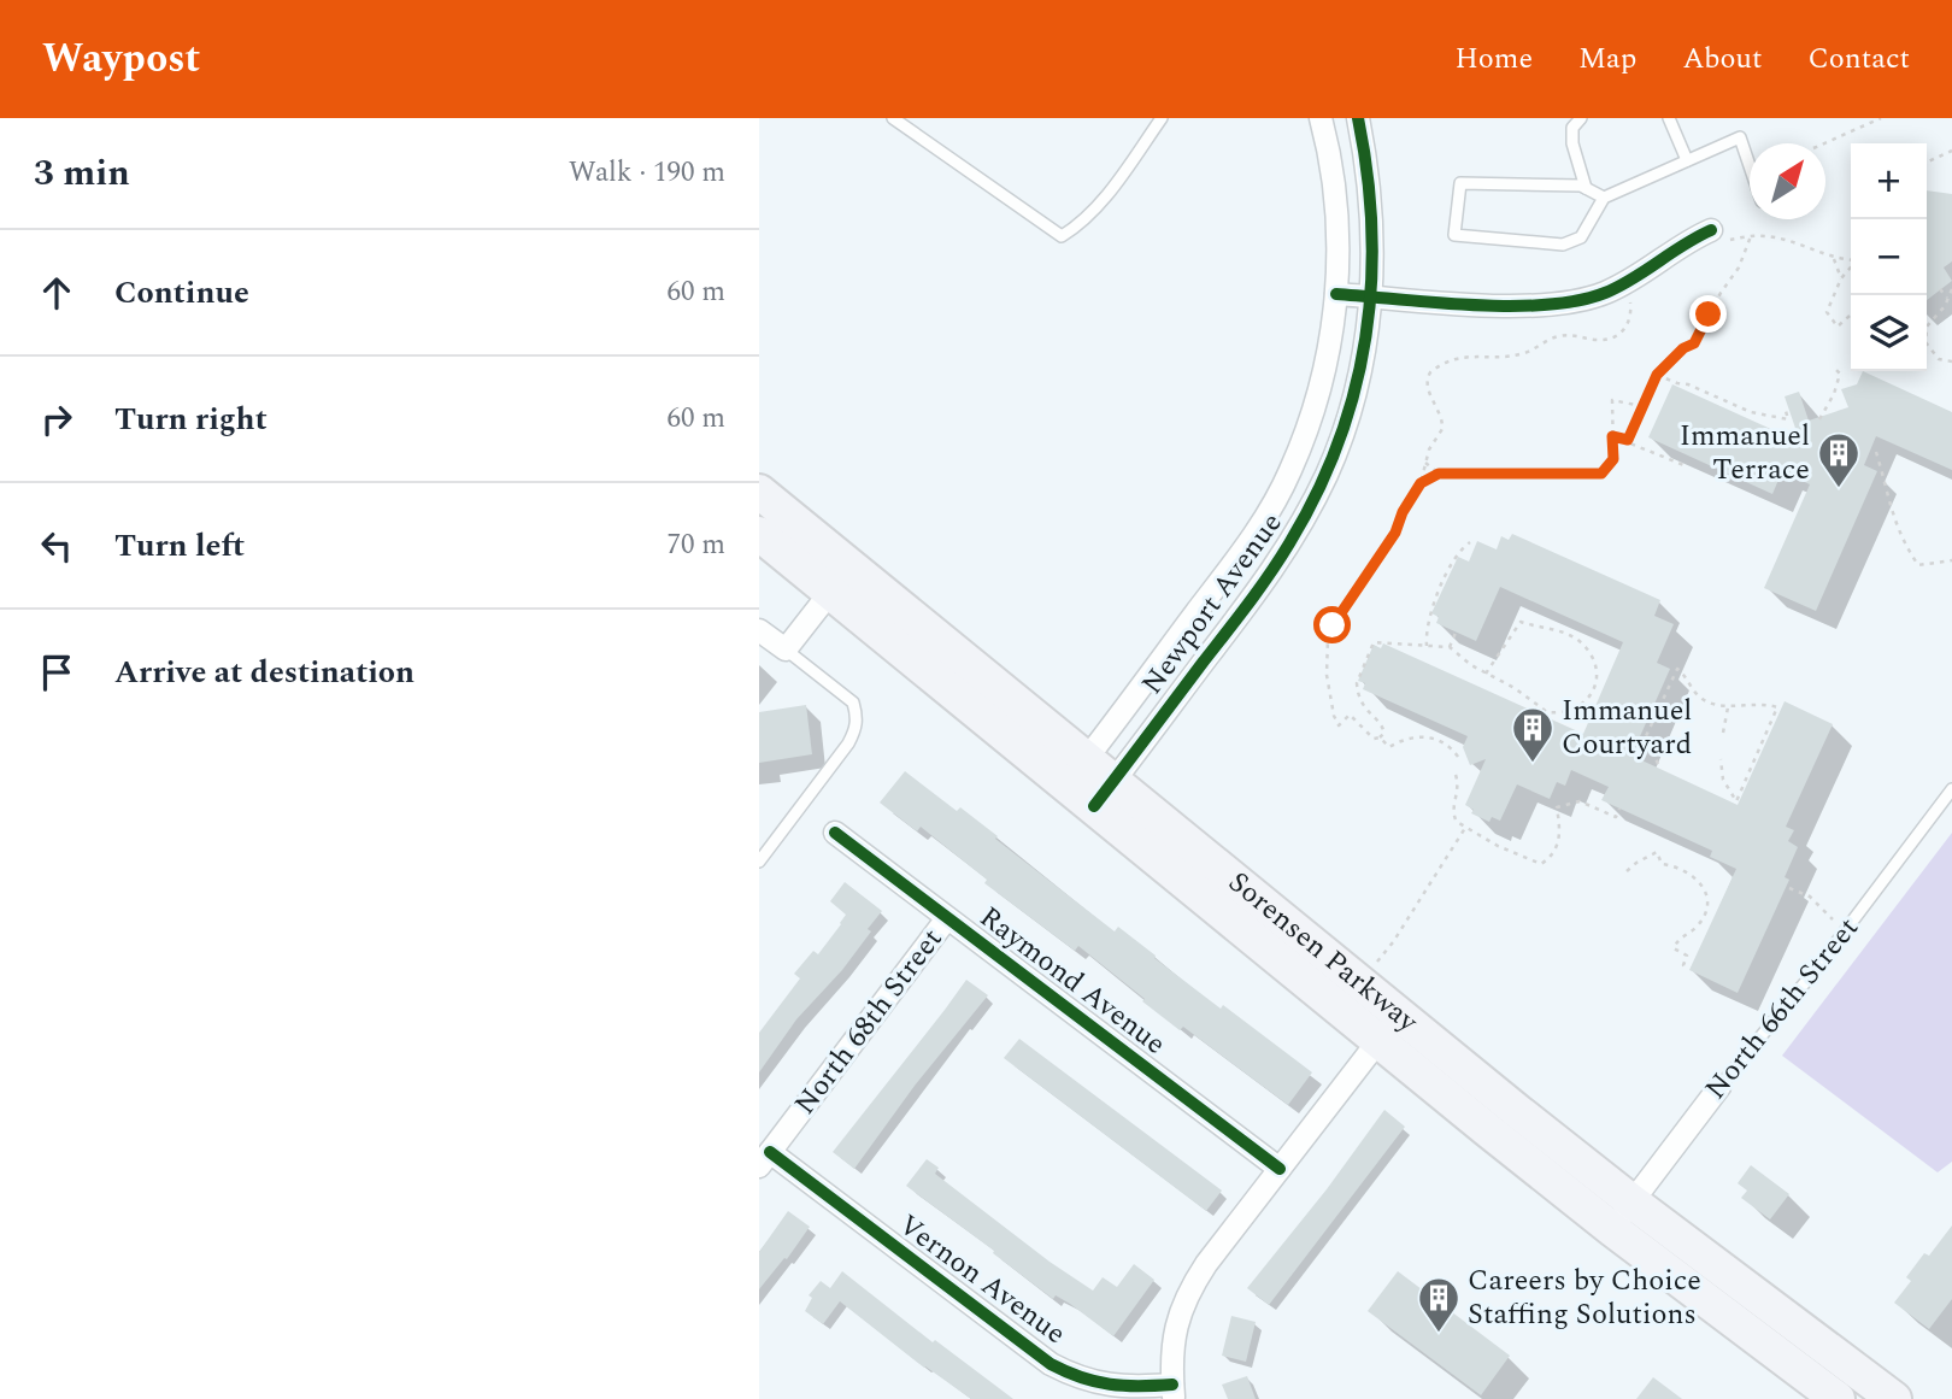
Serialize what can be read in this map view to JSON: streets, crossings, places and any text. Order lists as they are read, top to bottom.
{
  "streets": {
    "main road": ["Sorensen Parkway"],
    "street": [
      "Newport Avenue",
      "Raymond Avenue",
      "North 66th Street",
      "North 68th Street",
      "Vernon Avenue"
    ]
  },
  "crossings": [
    ["Newport Avenue", "Sorensen Parkway"],
    ["Sorensen Parkway", "North 66th Street"],
    ["Raymond Avenue", "North 68th Street"],
    ["North 68th Street", "Vernon Avenue"]
  ],
  "places": {
    "building": ["Immanuel Terrace", "Immanuel Courtyard", "Careers by Choice Staffing Solutions"]
  },
  "north": "top right",
  "page": {
    "header": "Waypost",
    "nav": [
      "Home",
      "Map",
      "About",
      "Contact"
    ],
    "heading": ["3 min", "Walk · 190 m"],
    "map_buttons": ["+", "−"],
    "list": [
      ["Continue", "60 m"],
      ["Turn right", "60 m"],
      ["Turn left", "70 m"],
      "Arrive at destination"
    ]
  }
}
